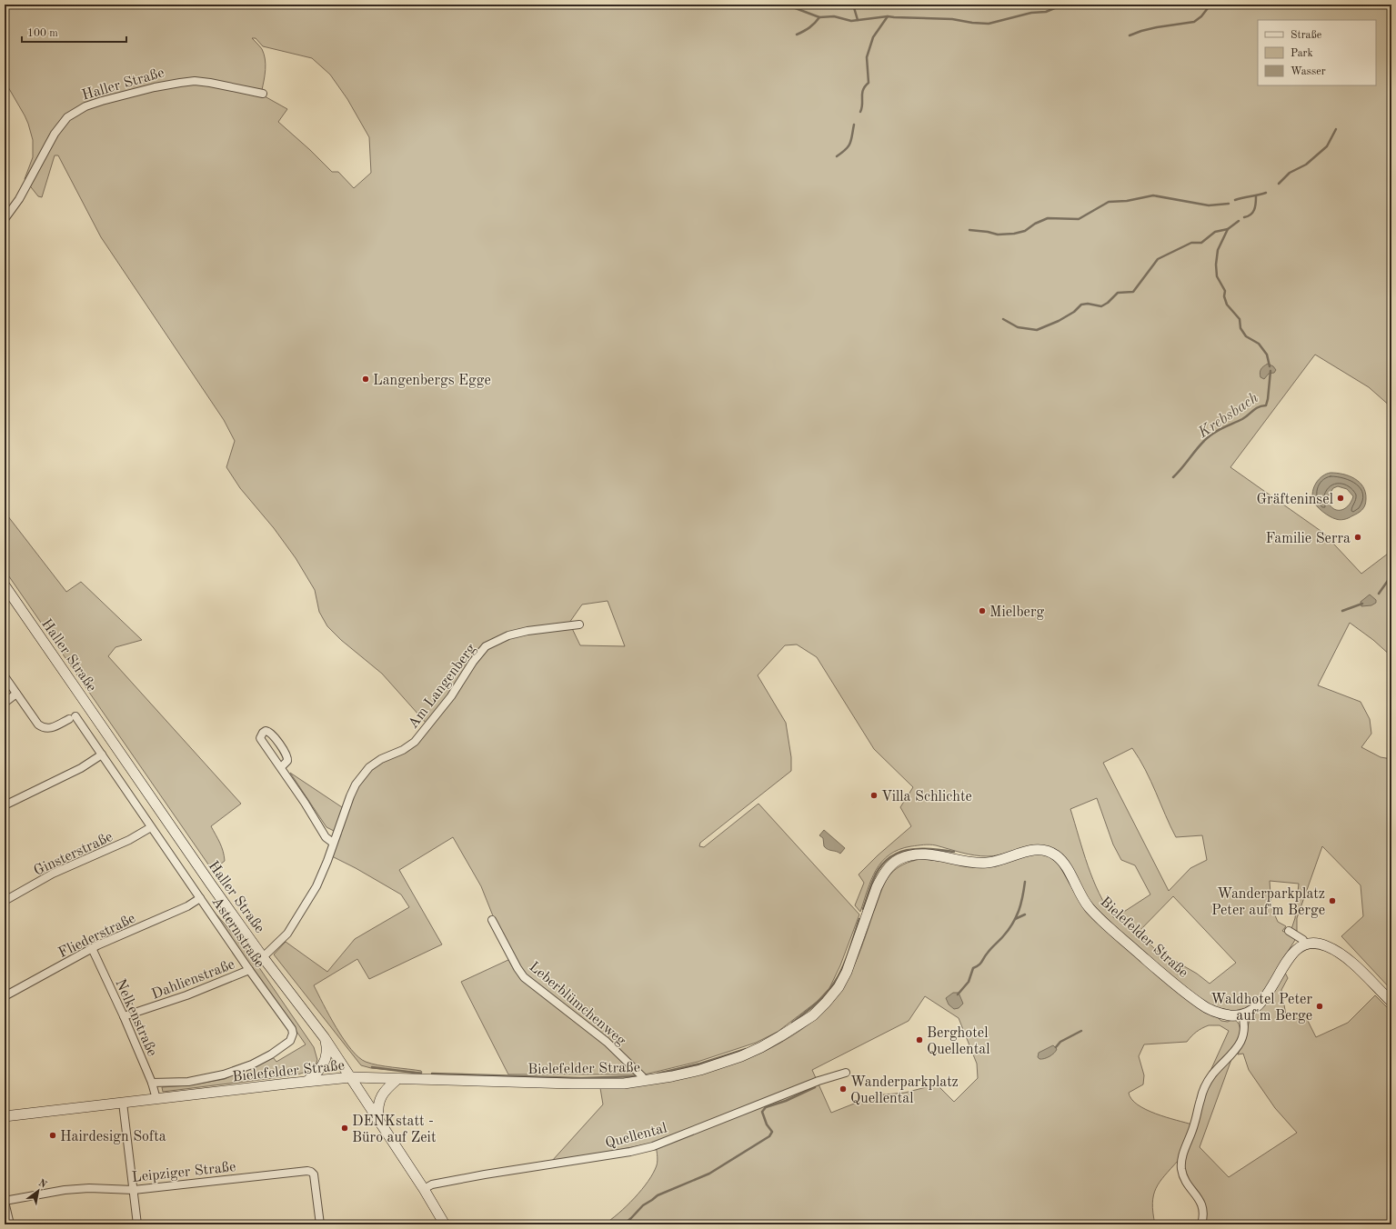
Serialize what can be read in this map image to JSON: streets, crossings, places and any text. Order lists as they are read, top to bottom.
{
  "streets": {
    "main road": ["Haller Straße", "Bielefelder Straße"],
    "street": [
      "Am Langenberg",
      "Ginsterstraße",
      "Asternstraße",
      "Fliederstraße",
      "Dahlienstraße",
      "Leberblümchenweg",
      "Nelkenstraße",
      "Quellental",
      "Leipziger Straße"
    ]
  },
  "crossings": [
    ["Haller Straße", "Am Langenberg"],
    ["Haller Straße", "Bielefelder Straße"],
    ["Haller Straße", "Quellental"],
    ["Ginsterstraße", "Asternstraße"],
    ["Asternstraße", "Fliederstraße"],
    ["Asternstraße", "Dahlienstraße"],
    ["Asternstraße", "Nelkenstraße"],
    ["Fliederstraße", "Nelkenstraße"],
    ["Bielefelder Straße", "Leberblümchenweg"],
    ["Bielefelder Straße", "Nelkenstraße"],
    ["Dahlienstraße", "Nelkenstraße"]
  ],
  "water": ["Krebsbach"],
  "places": [
    "Langenbergs Egge",
    "Gräfteninsel",
    "Familie Serra",
    "Mielberg",
    "Villa Schlichte",
    "Wanderparkplatz Peter auf'm Berge",
    "Waldhotel Peter auf'm Berge",
    "Berghotel Quellental",
    "Wanderparkplatz Quellental",
    "DENKstatt - Büro auf Zeit",
    "Hairdesign Softa"
  ],
  "legend": ["Straße", "Park", "Wasser"],
  "scale_bar": "100 m",
  "north": "top right"
}
